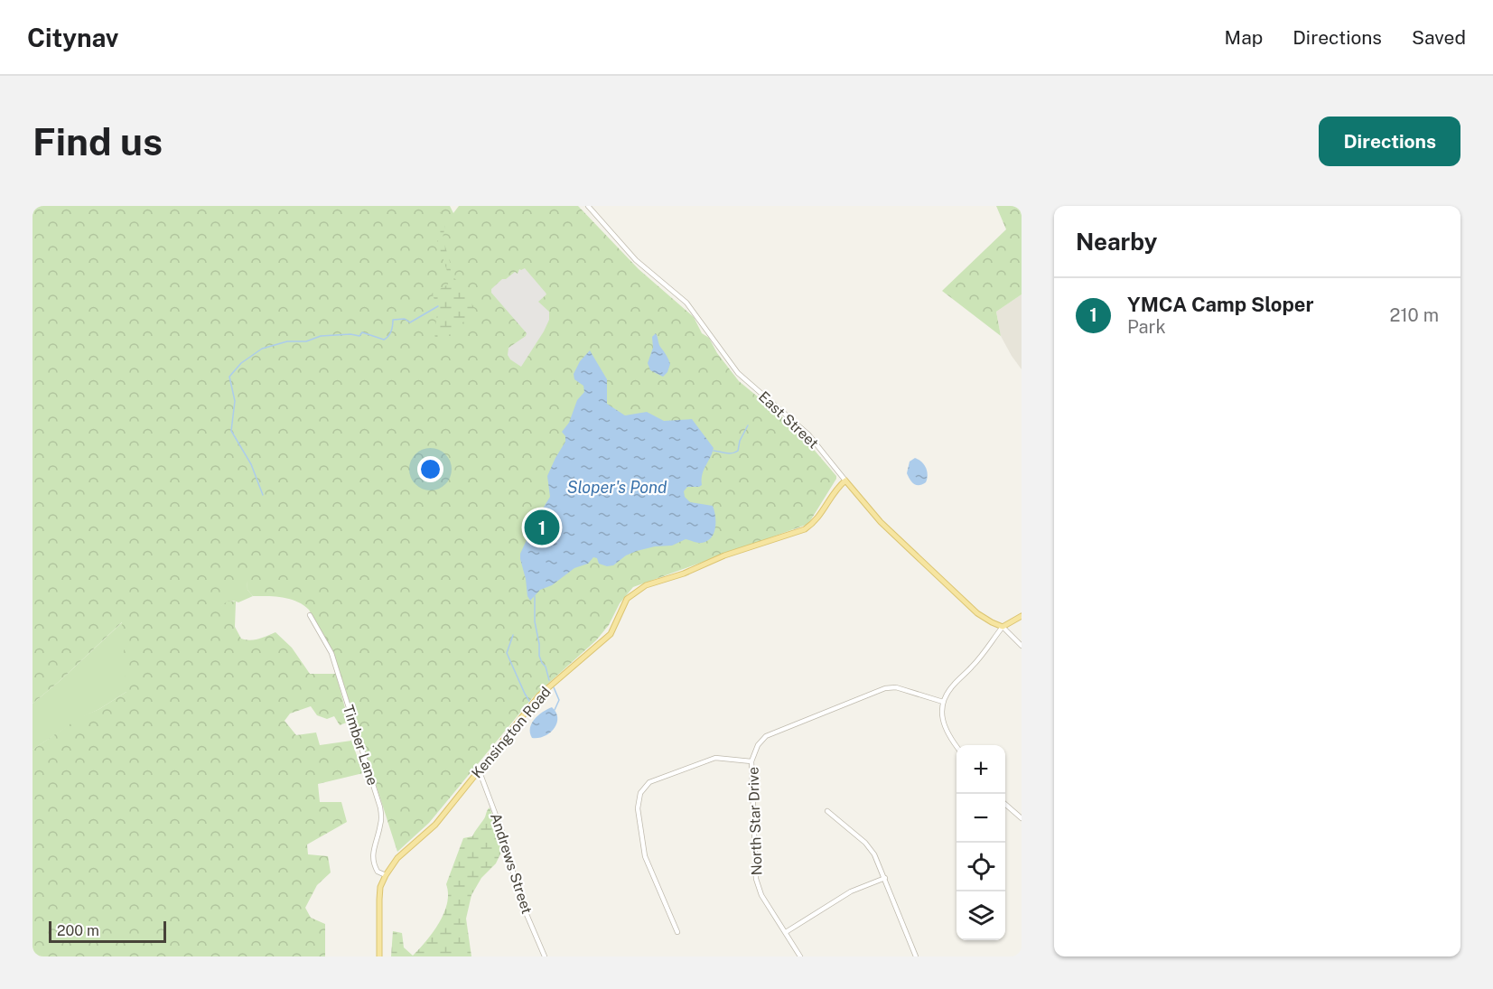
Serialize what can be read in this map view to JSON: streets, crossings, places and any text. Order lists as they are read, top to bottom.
{
  "streets": {
    "main road": ["East Street", "Kensington Road"],
    "street": ["Timber Lane", "North Star Drive", "Andrews Street"]
  },
  "crossings": [
    ["East Street", "Kensington Road"],
    ["Kensington Road", "Timber Lane"],
    ["Kensington Road", "Andrews Street"]
  ],
  "water": ["Sloper's Pond"],
  "scale_bar": "200 m",
  "page": {
    "header": "Citynav",
    "nav": ["Map", "Directions", "Saved"],
    "buttons": "Directions",
    "title": "Find us",
    "heading": "Nearby",
    "list": [
      {
        "mark": "1",
        "name": "YMCA Camp Sloper",
        "note": "Park",
        "value": "210 m"
      }
    ],
    "pins": "1",
    "map_buttons": ["+", "−"],
    "scale": "200 m"
  }
}
